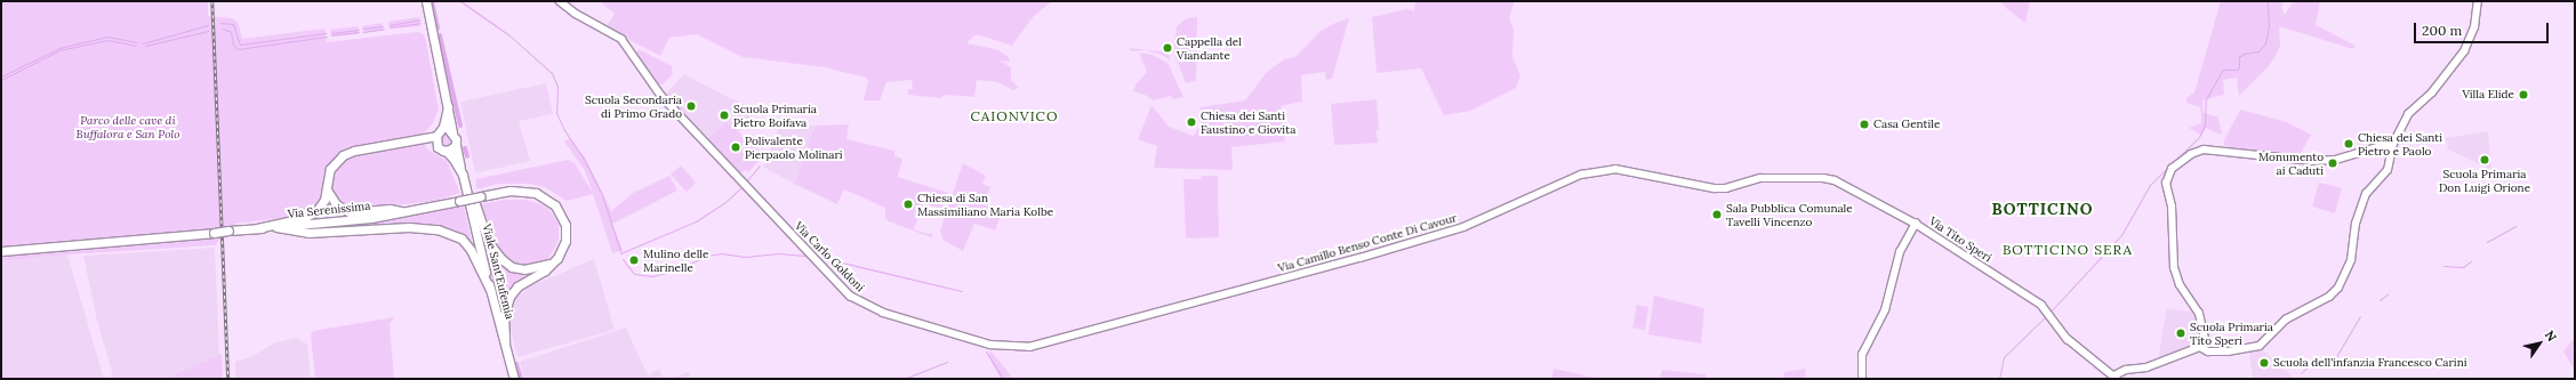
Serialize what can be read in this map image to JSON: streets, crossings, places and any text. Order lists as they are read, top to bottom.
{
  "streets": {
    "main road": ["Via Serenissima", "Viale Sant'Eufemia"],
    "street": ["Via Tito Speri", "Via Camillo Benso Conte Di Cavour", "Via Carlo Goldoni"]
  },
  "crossings": [
    ["Via Serenissima", "Viale Sant'Eufemia"],
    ["Via Tito Speri", "Via Camillo Benso Conte Di Cavour"],
    ["Via Camillo Benso Conte Di Cavour", "Via Carlo Goldoni"]
  ],
  "districts": ["CAIONVICO", "BOTTICINO", "BOTTICINO SERA"],
  "parks": ["Parco delle cave di Buffalora e San Polo"],
  "places": [
    "Cappella del Viandante",
    "Villa Elide",
    "Scuola Secondaria di Primo Grado",
    "Scuola Primaria Pietro Boifava",
    "Chiesa dei Santi Faustino e Giovita",
    "Casa Gentile",
    "Chiesa dei Santi Pietro e Paolo",
    "Polivalente Pierpaolo Molinari",
    "Scuola Primaria Don Luigi Orione",
    "Monumento ai Caduti",
    "Chiesa di San Massimiliano Maria Kolbe",
    "Sala Pubblica Comunale Tavelli Vincenzo",
    "Mulino delle Marinelle",
    "Scuola Primaria Tito Speri",
    "Scuola dell'infanzia Francesco Carini"
  ],
  "scale_bar": "200 m",
  "north": "top right"
}
